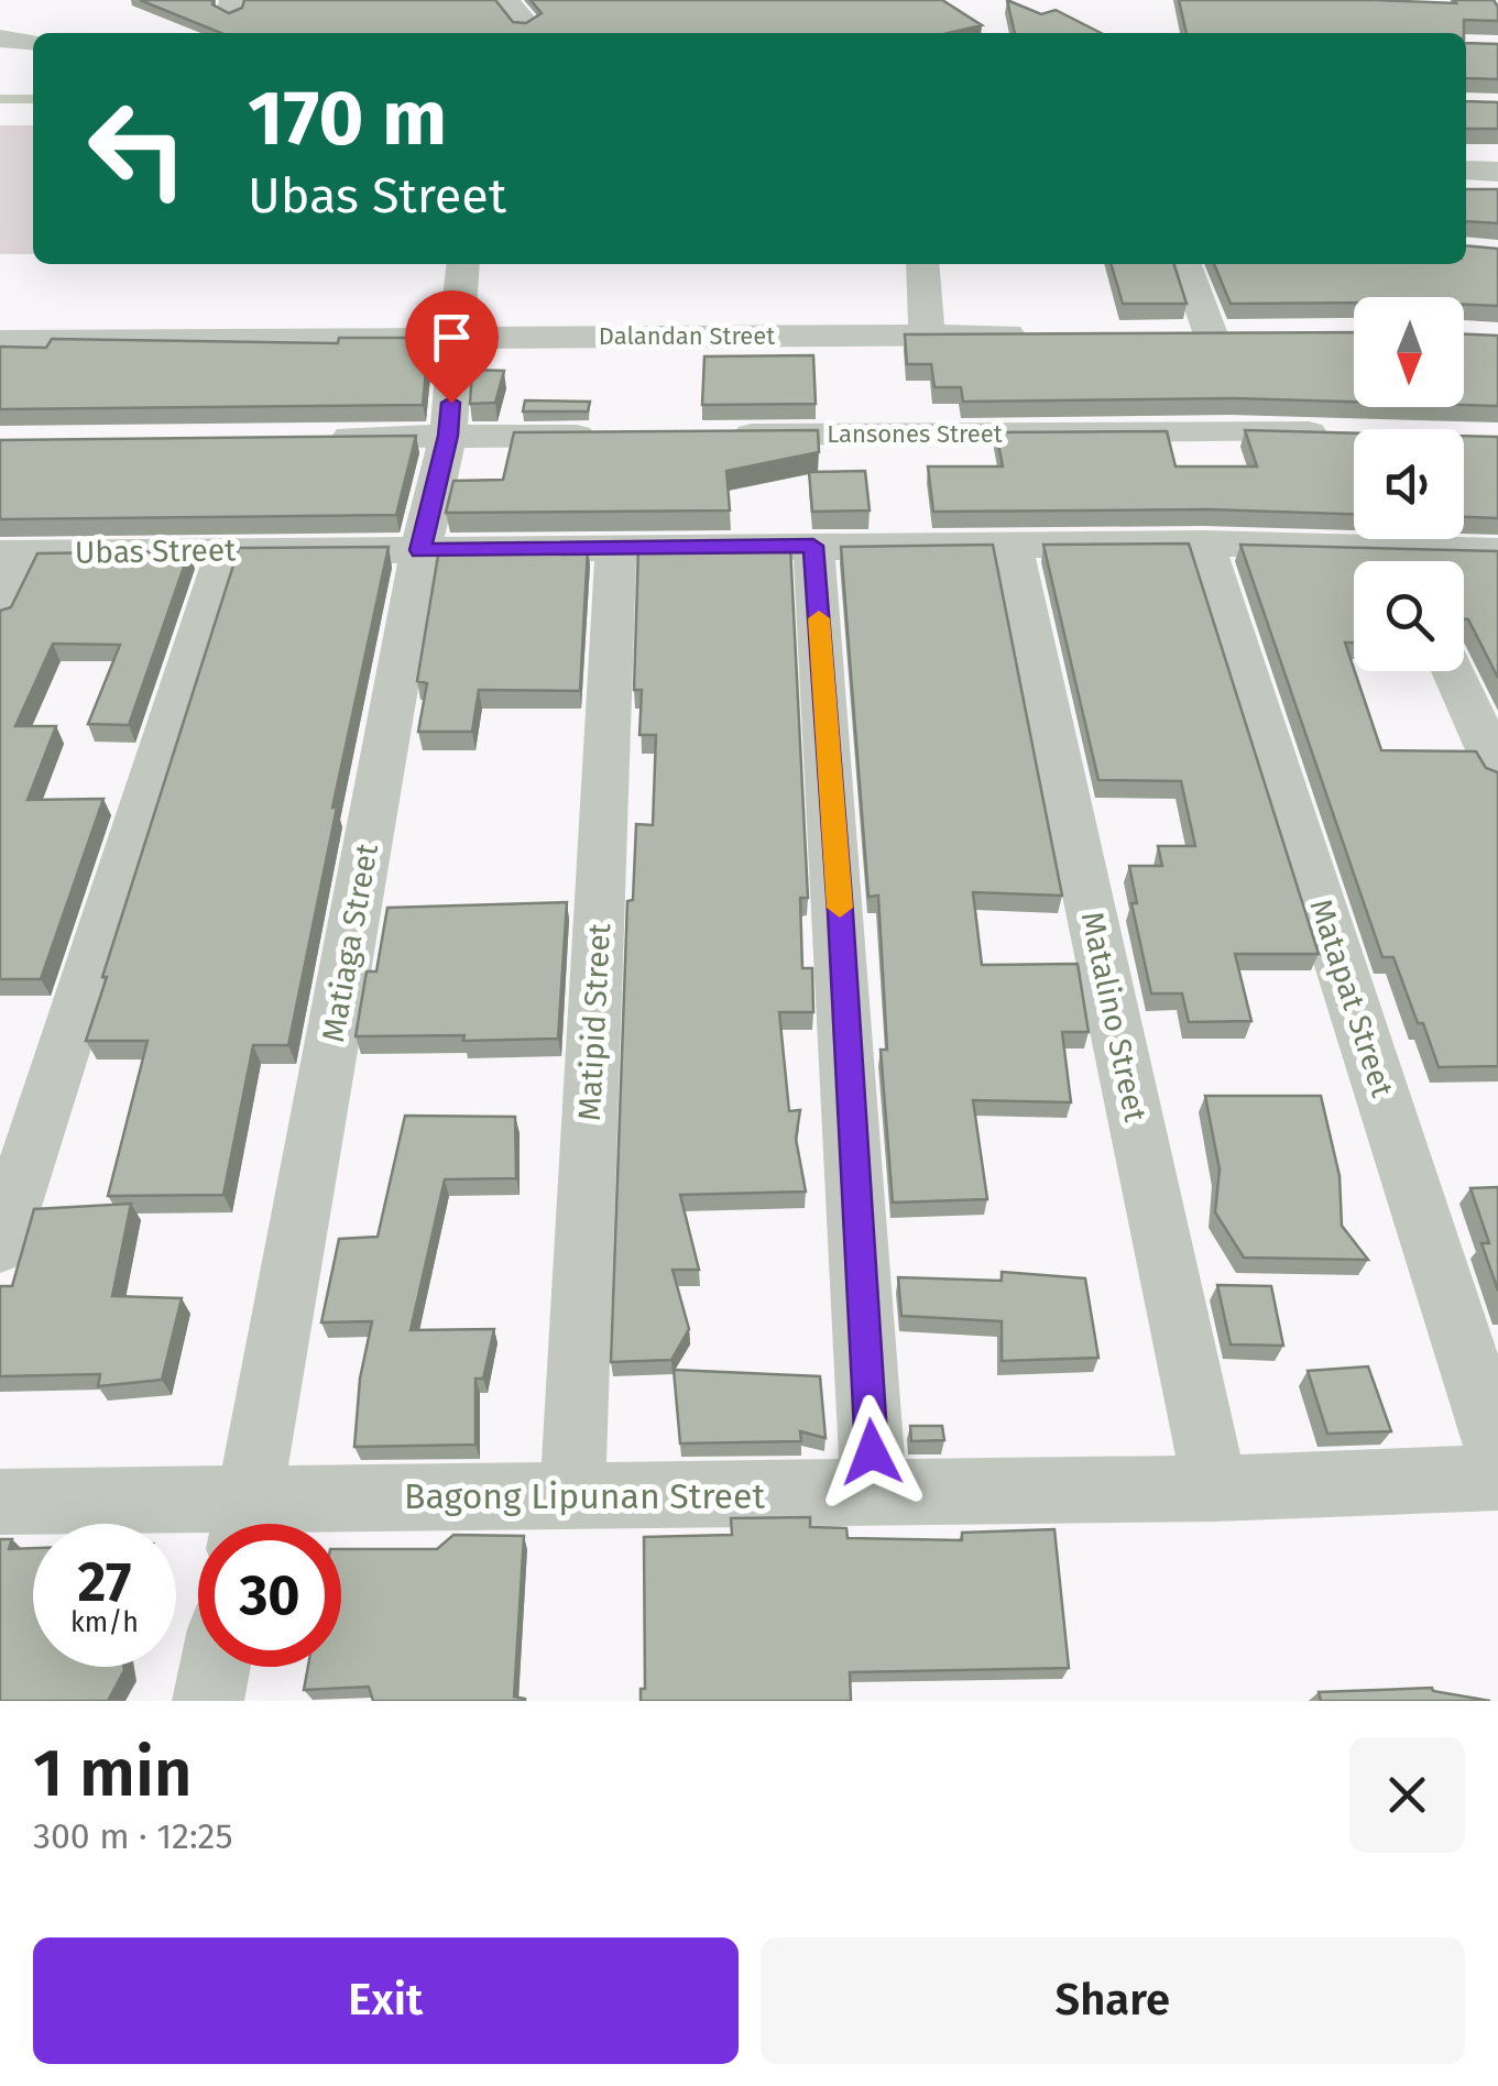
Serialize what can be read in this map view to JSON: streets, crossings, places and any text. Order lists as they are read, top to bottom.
{
  "streets": {
    "street": [
      "Dalandan Street",
      "Lansones Street",
      "Ubas Street",
      "Matiaga Street",
      "Matapat Street",
      "Matalino Street",
      "Matipid Street",
      "Bagong Lipunan Street"
    ]
  },
  "crossings": [
    ["Dalandan Street", "Matiaga Street"],
    ["Ubas Street", "Matiaga Street"],
    ["Ubas Street", "Matapat Street"],
    ["Ubas Street", "Matalino Street"],
    ["Ubas Street", "Matipid Street"],
    ["Matiaga Street", "Bagong Lipunan Street"],
    ["Matalino Street", "Bagong Lipunan Street"],
    ["Matipid Street", "Bagong Lipunan Street"]
  ],
  "north": "bottom",
  "page": {
    "turn": ["170 m", "Ubas Street"],
    "speed": "27 km/h",
    "limit": "30",
    "heading": ["1 min", "300 m · 12:25"],
    "buttons": ["Exit", "Share"]
  }
}
